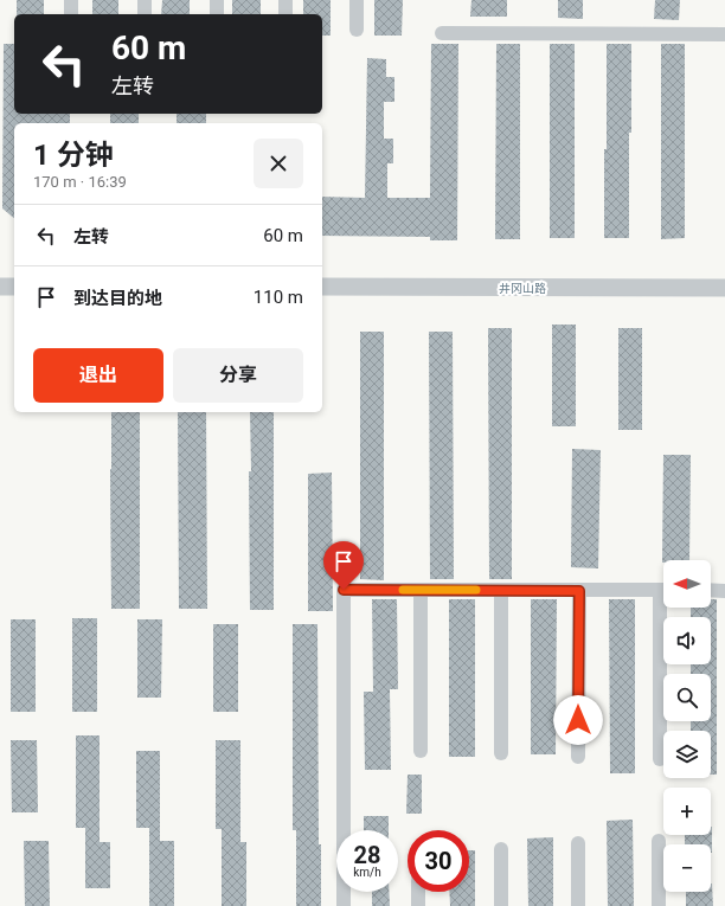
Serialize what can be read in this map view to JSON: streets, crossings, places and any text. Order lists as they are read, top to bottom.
{
  "streets": {
    "street": ["井冈山路"]
  },
  "north": "left",
  "page": {
    "turn": ["60 m", "左转"],
    "heading": ["1 分钟", "170 m · 16:39"],
    "list": [
      {
        "name": "左转",
        "value": "60 m"
      },
      {
        "name": "到达目的地",
        "value": "110 m"
      }
    ],
    "buttons": ["退出", "分享"],
    "map_buttons": ["+", "−"],
    "speed": "28 km/h",
    "limit": "30"
  }
}
